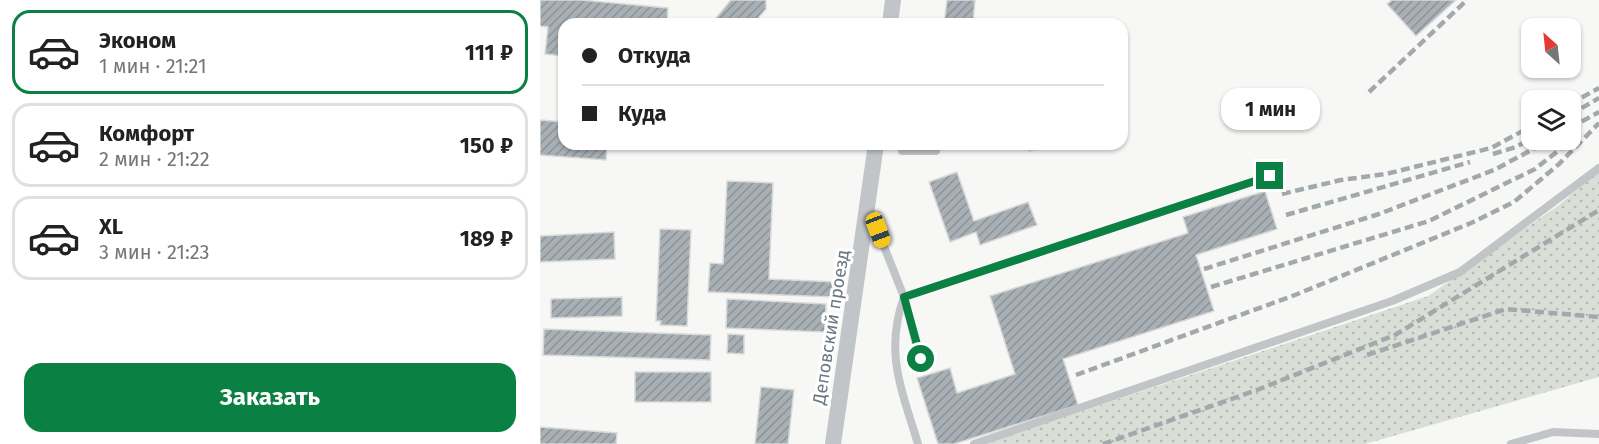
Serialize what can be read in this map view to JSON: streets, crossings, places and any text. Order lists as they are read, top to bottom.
{
  "streets": {
    "street": ["Деповский проезд"]
  },
  "north": "top left",
  "page": {
    "list": [
      {
        "name": "Эконом",
        "note": "1 мин · 21:21",
        "value": "111 ₽"
      },
      {
        "name": "Комфорт",
        "note": "2 мин · 21:22",
        "value": "150 ₽"
      },
      {
        "name": "XL",
        "note": "3 мин · 21:23",
        "value": "189 ₽"
      }
    ],
    "banner": ["Откуда", "Куда"],
    "bubble": "1 мин",
    "buttons": "Заказать"
  }
}
